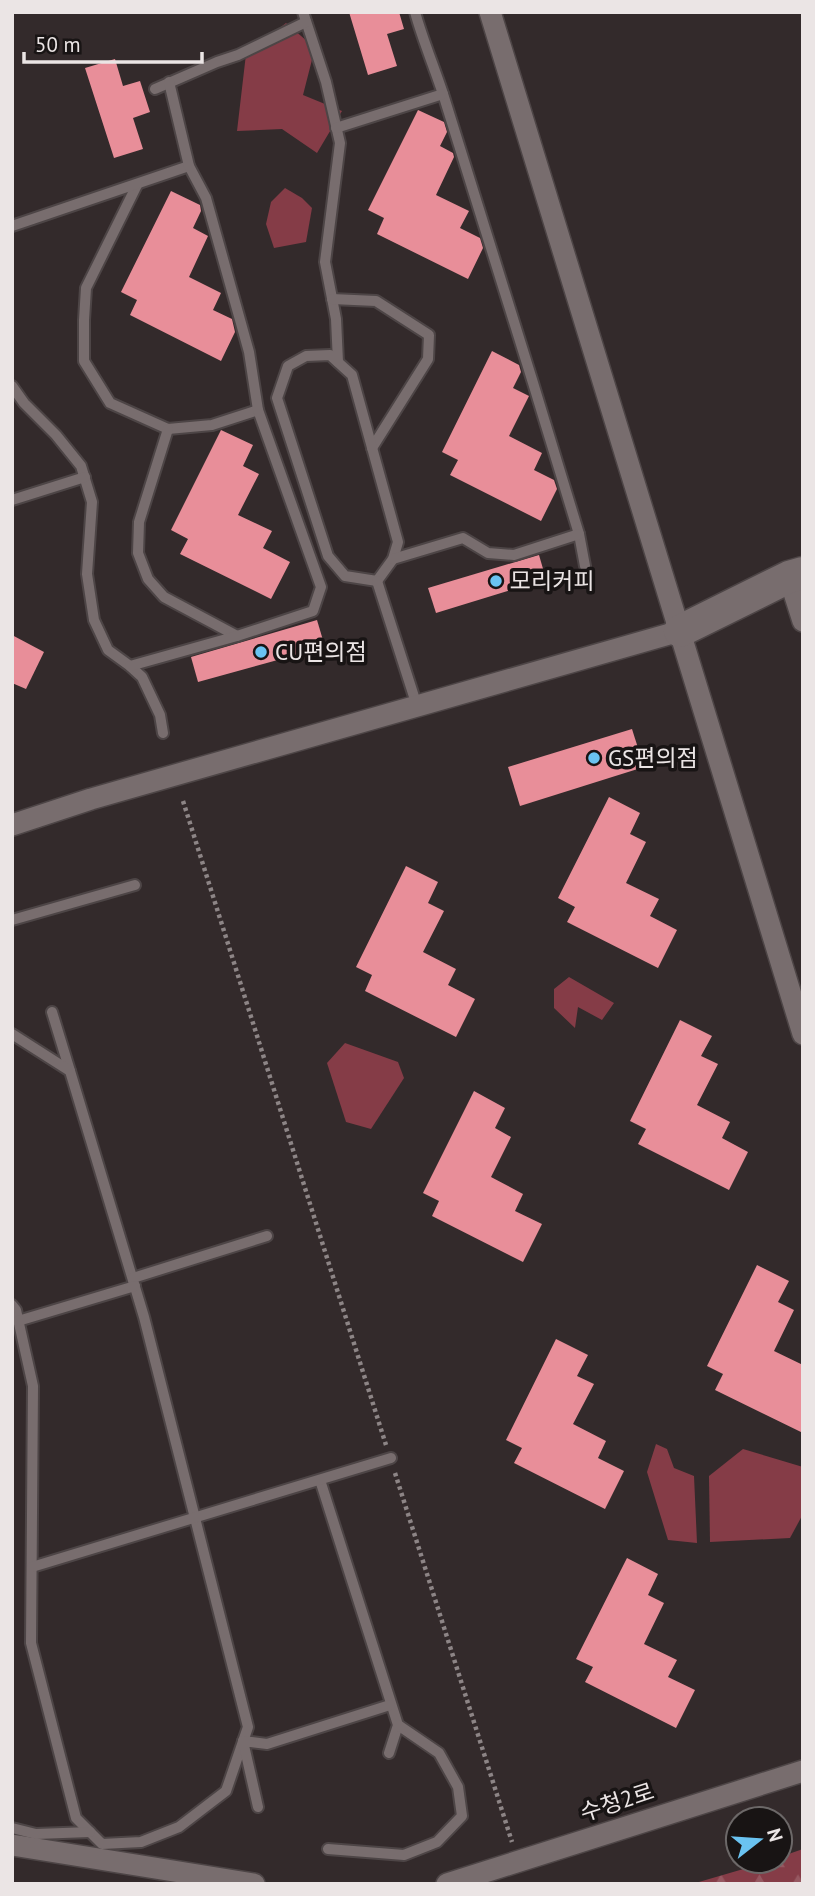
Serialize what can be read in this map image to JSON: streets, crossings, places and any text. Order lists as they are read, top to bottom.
{
  "streets": {
    "street": ["수청2로"]
  },
  "places": ["모리커피", "CU편의점", "GS편의점"],
  "scale_bar": "50 m",
  "north": "right"
}
